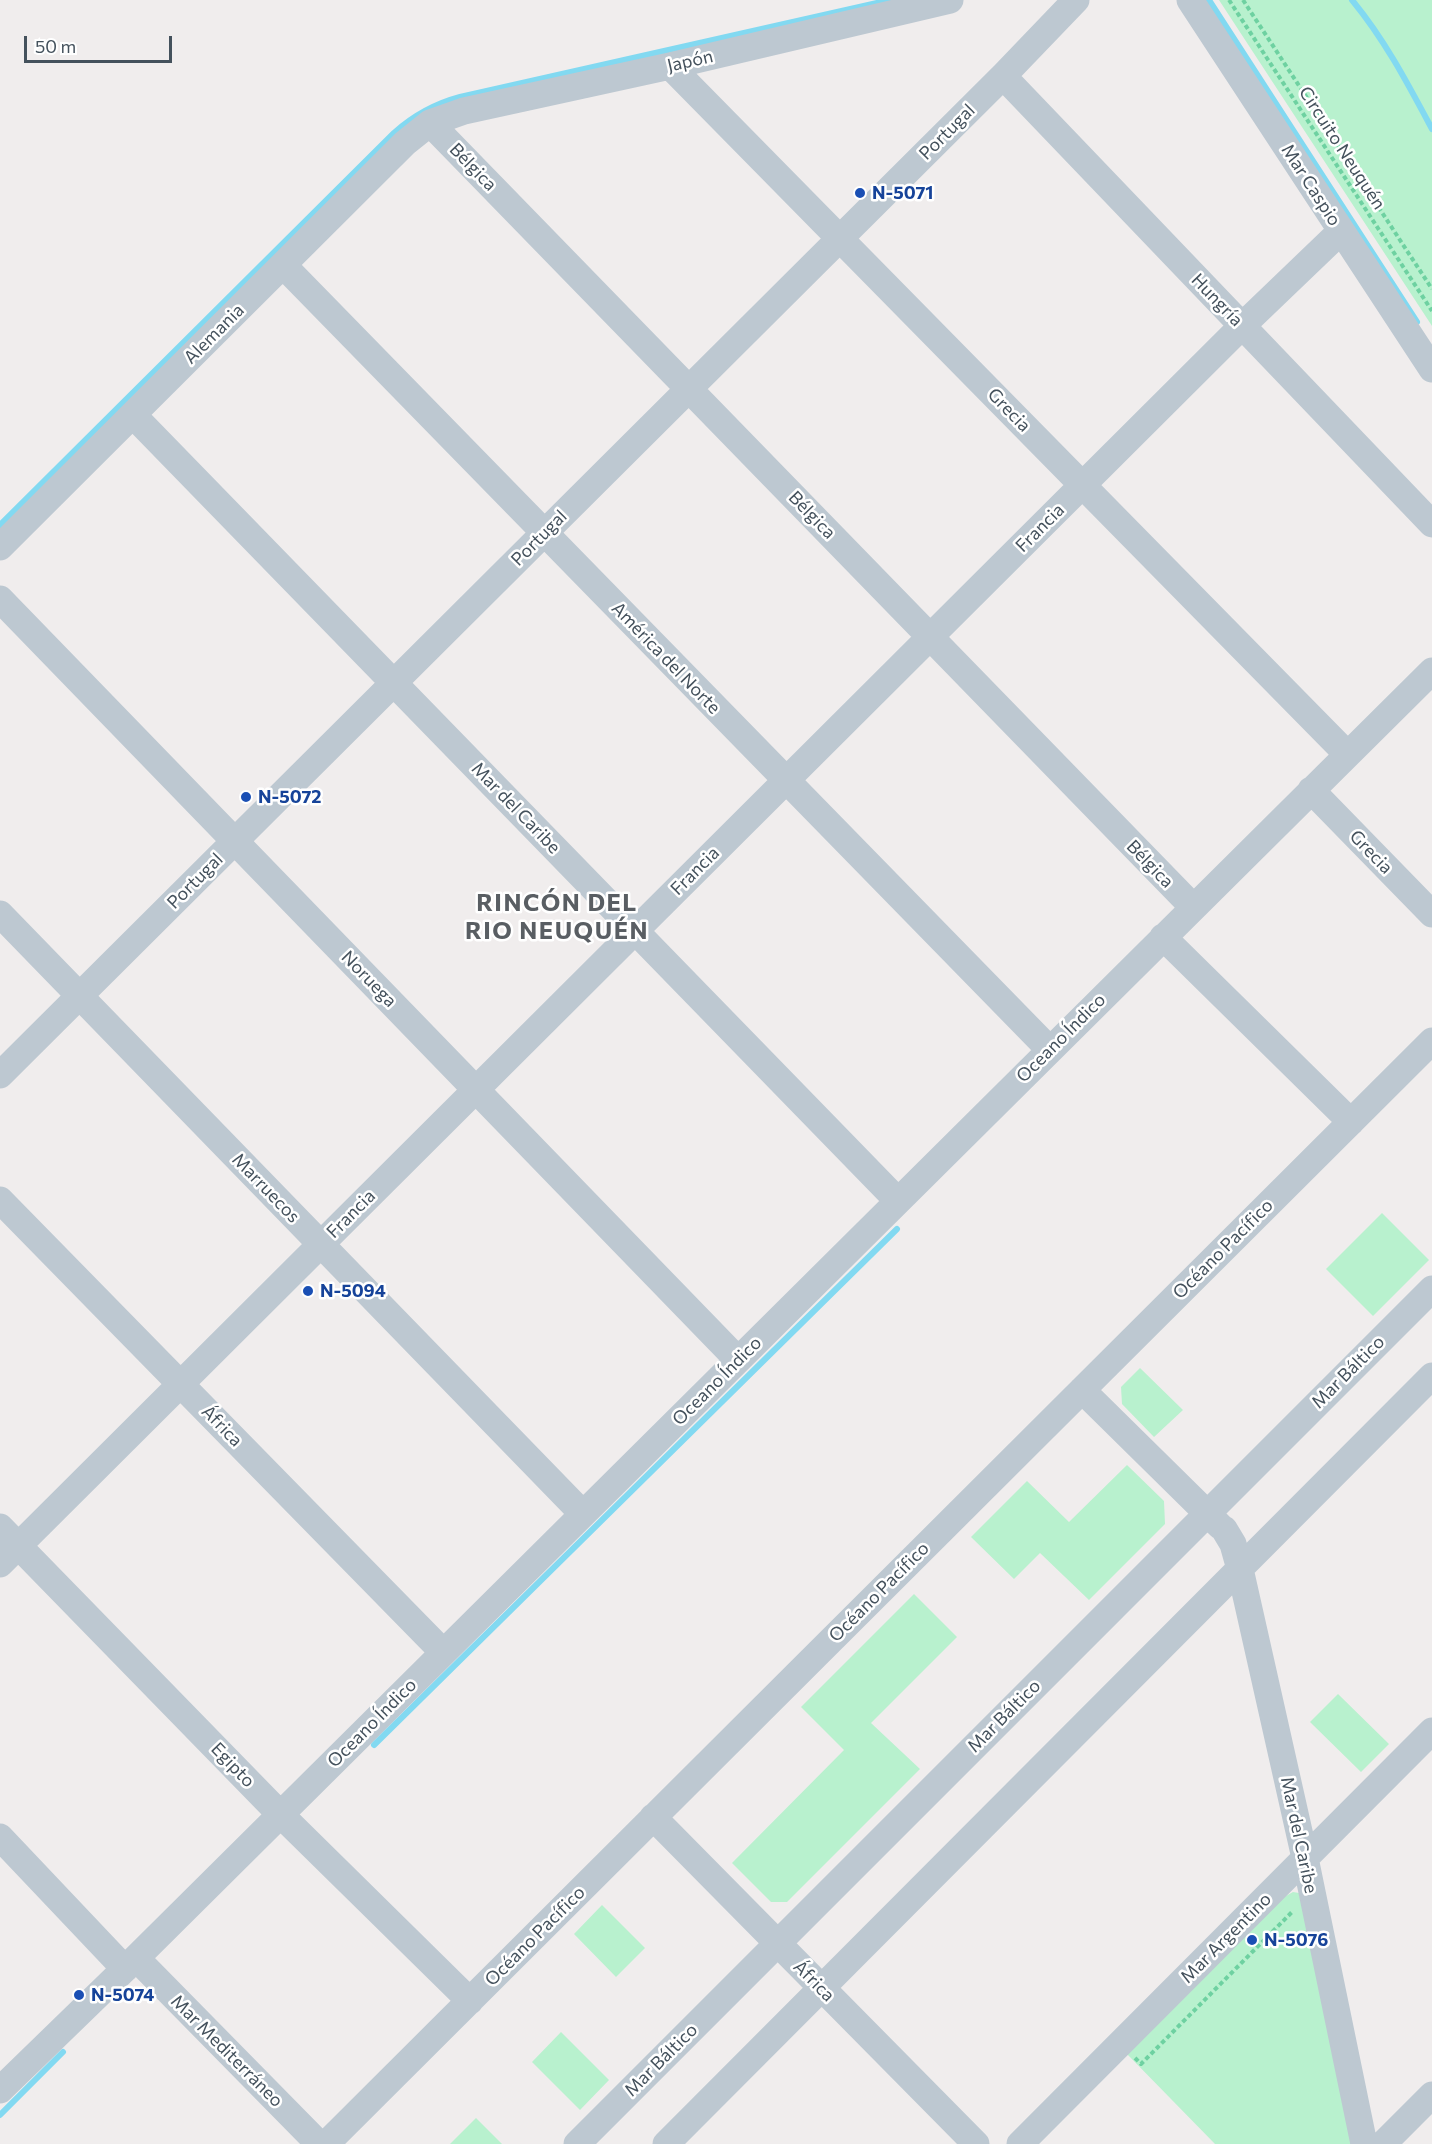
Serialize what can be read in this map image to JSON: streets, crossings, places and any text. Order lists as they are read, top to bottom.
{
  "streets": {
    "street": [
      "Japón",
      "Portugal",
      "Bélgica",
      "Mar Caspio",
      "Hungría",
      "Alemania",
      "Grecia",
      "Francia",
      "América del Norte",
      "Mar del Caribe",
      "Noruega",
      "Oceano Índico",
      "Marruecos",
      "Océano Pacífico",
      "Mar Báltico",
      "África",
      "Egipto",
      "Mar Argentino",
      "Mar Mediterráneo"
    ],
    "path": ["Circuito Neuquén"]
  },
  "crossings": [
    ["Japón", "Bélgica"],
    ["Japón", "Alemania"],
    ["Japón", "Grecia"],
    ["Portugal", "Bélgica"],
    ["Portugal", "Hungría"],
    ["Portugal", "Grecia"],
    ["Portugal", "América del Norte"],
    ["Portugal", "Mar del Caribe"],
    ["Portugal", "Noruega"],
    ["Portugal", "Marruecos"],
    ["Bélgica", "Alemania"],
    ["Bélgica", "Francia"],
    ["Bélgica", "Oceano Índico"],
    ["Mar Caspio", "Francia"],
    ["Hungría", "Francia"],
    ["Alemania", "América del Norte"],
    ["Alemania", "Mar del Caribe"],
    ["Grecia", "Francia"],
    ["Grecia", "Oceano Índico"],
    ["Francia", "América del Norte"],
    ["Francia", "Mar del Caribe"],
    ["Francia", "Noruega"],
    ["Francia", "Marruecos"],
    ["Francia", "África"],
    ["Francia", "Egipto"],
    ["América del Norte", "Oceano Índico"],
    ["Mar del Caribe", "Oceano Índico"],
    ["Mar del Caribe", "Océano Pacífico"],
    ["Mar del Caribe", "Mar Báltico"],
    ["Mar del Caribe", "Mar Argentino"],
    ["Noruega", "Oceano Índico"],
    ["Oceano Índico", "Marruecos"],
    ["Oceano Índico", "África"],
    ["Oceano Índico", "Egipto"],
    ["Oceano Índico", "Mar Mediterráneo"],
    ["Océano Pacífico", "África"],
    ["Océano Pacífico", "Egipto"],
    ["Mar Báltico", "África"]
  ],
  "districts": ["RINCÓN DEL RIO NEUQUÉN"],
  "places": [
    "N-5071",
    "N-5072",
    "N-5094",
    "N-5076",
    "N-5074"
  ],
  "scale_bar": "50 m"
}
